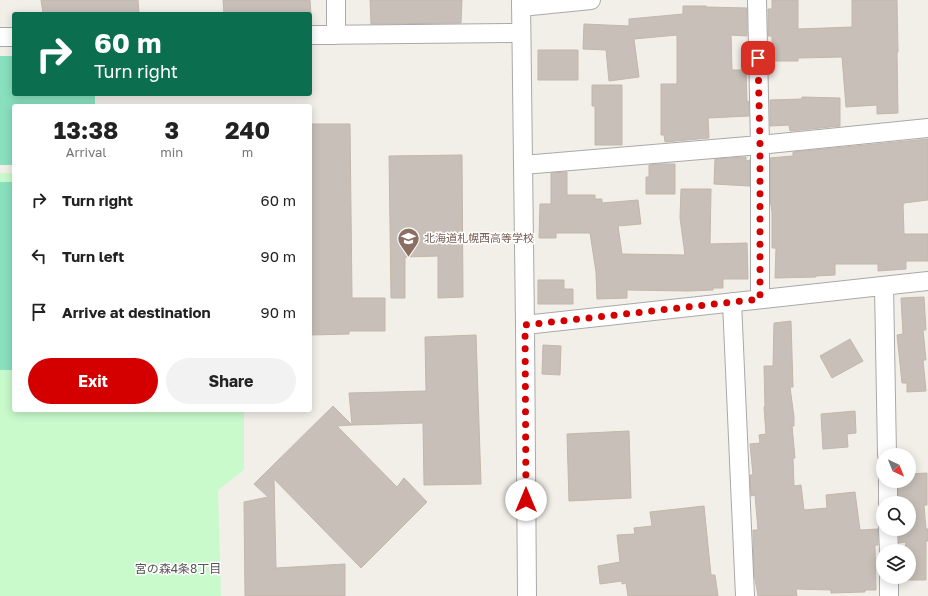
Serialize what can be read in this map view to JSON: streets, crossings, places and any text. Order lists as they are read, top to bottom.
{
  "districts": ["宮の森4条8丁目"],
  "places": {
    "school or university": ["北海道札幌西高等学校"]
  },
  "north": "bottom right",
  "page": {
    "turn": ["60 m", "Turn right"],
    "eta": [
      "13:38",
      "Arrival",
      "3",
      "min",
      "240",
      "m"
    ],
    "list": [
      {
        "name": "Turn right",
        "value": "60 m"
      },
      {
        "name": "Turn left",
        "value": "90 m"
      },
      {
        "name": "Arrive at destination",
        "value": "90 m"
      }
    ],
    "buttons": ["Exit", "Share"]
  }
}
